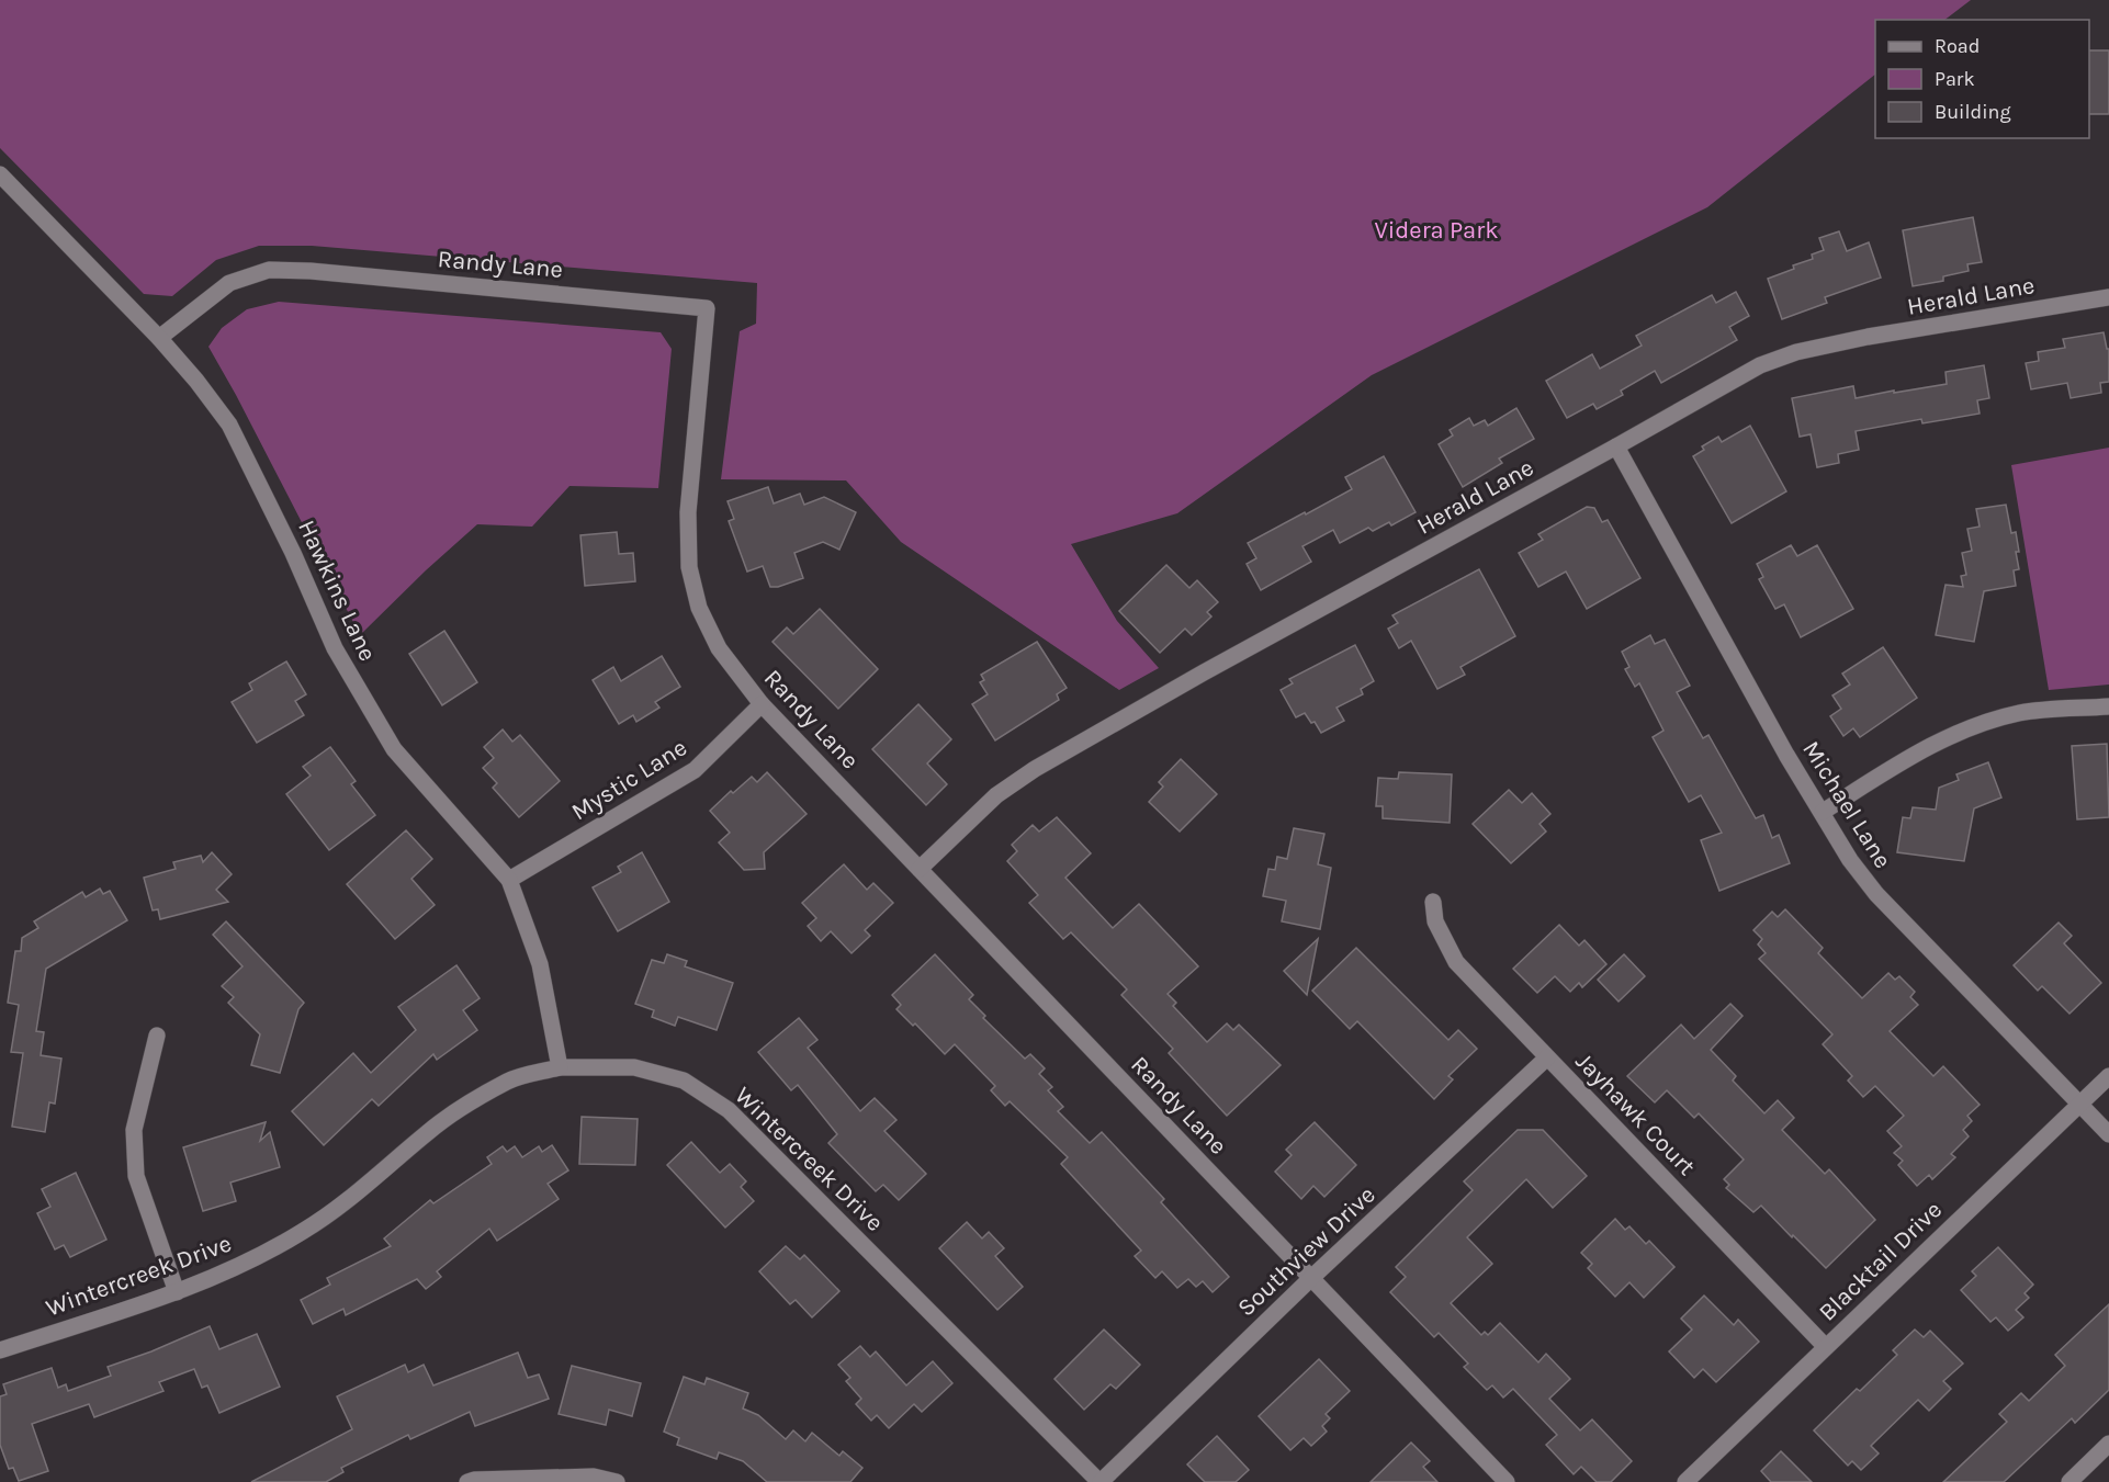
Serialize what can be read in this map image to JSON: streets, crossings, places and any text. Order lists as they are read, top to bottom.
{
  "streets": {
    "street": [
      "Randy Lane",
      "Herald Lane",
      "Hawkins Lane",
      "Mystic Lane",
      "Michael Lane",
      "Jayhawk Court",
      "Wintercreek Drive",
      "Southview Drive",
      "Blacktail Drive"
    ]
  },
  "crossings": [
    ["Randy Lane", "Herald Lane"],
    ["Randy Lane", "Hawkins Lane"],
    ["Randy Lane", "Mystic Lane"],
    ["Randy Lane", "Southview Drive"],
    ["Herald Lane", "Michael Lane"],
    ["Hawkins Lane", "Mystic Lane"],
    ["Hawkins Lane", "Wintercreek Drive"],
    ["Michael Lane", "Blacktail Drive"],
    ["Jayhawk Court", "Southview Drive"],
    ["Jayhawk Court", "Blacktail Drive"],
    ["Wintercreek Drive", "Southview Drive"]
  ],
  "parks": ["Videra Park"],
  "legend": ["Road", "Park", "Building"]
}
